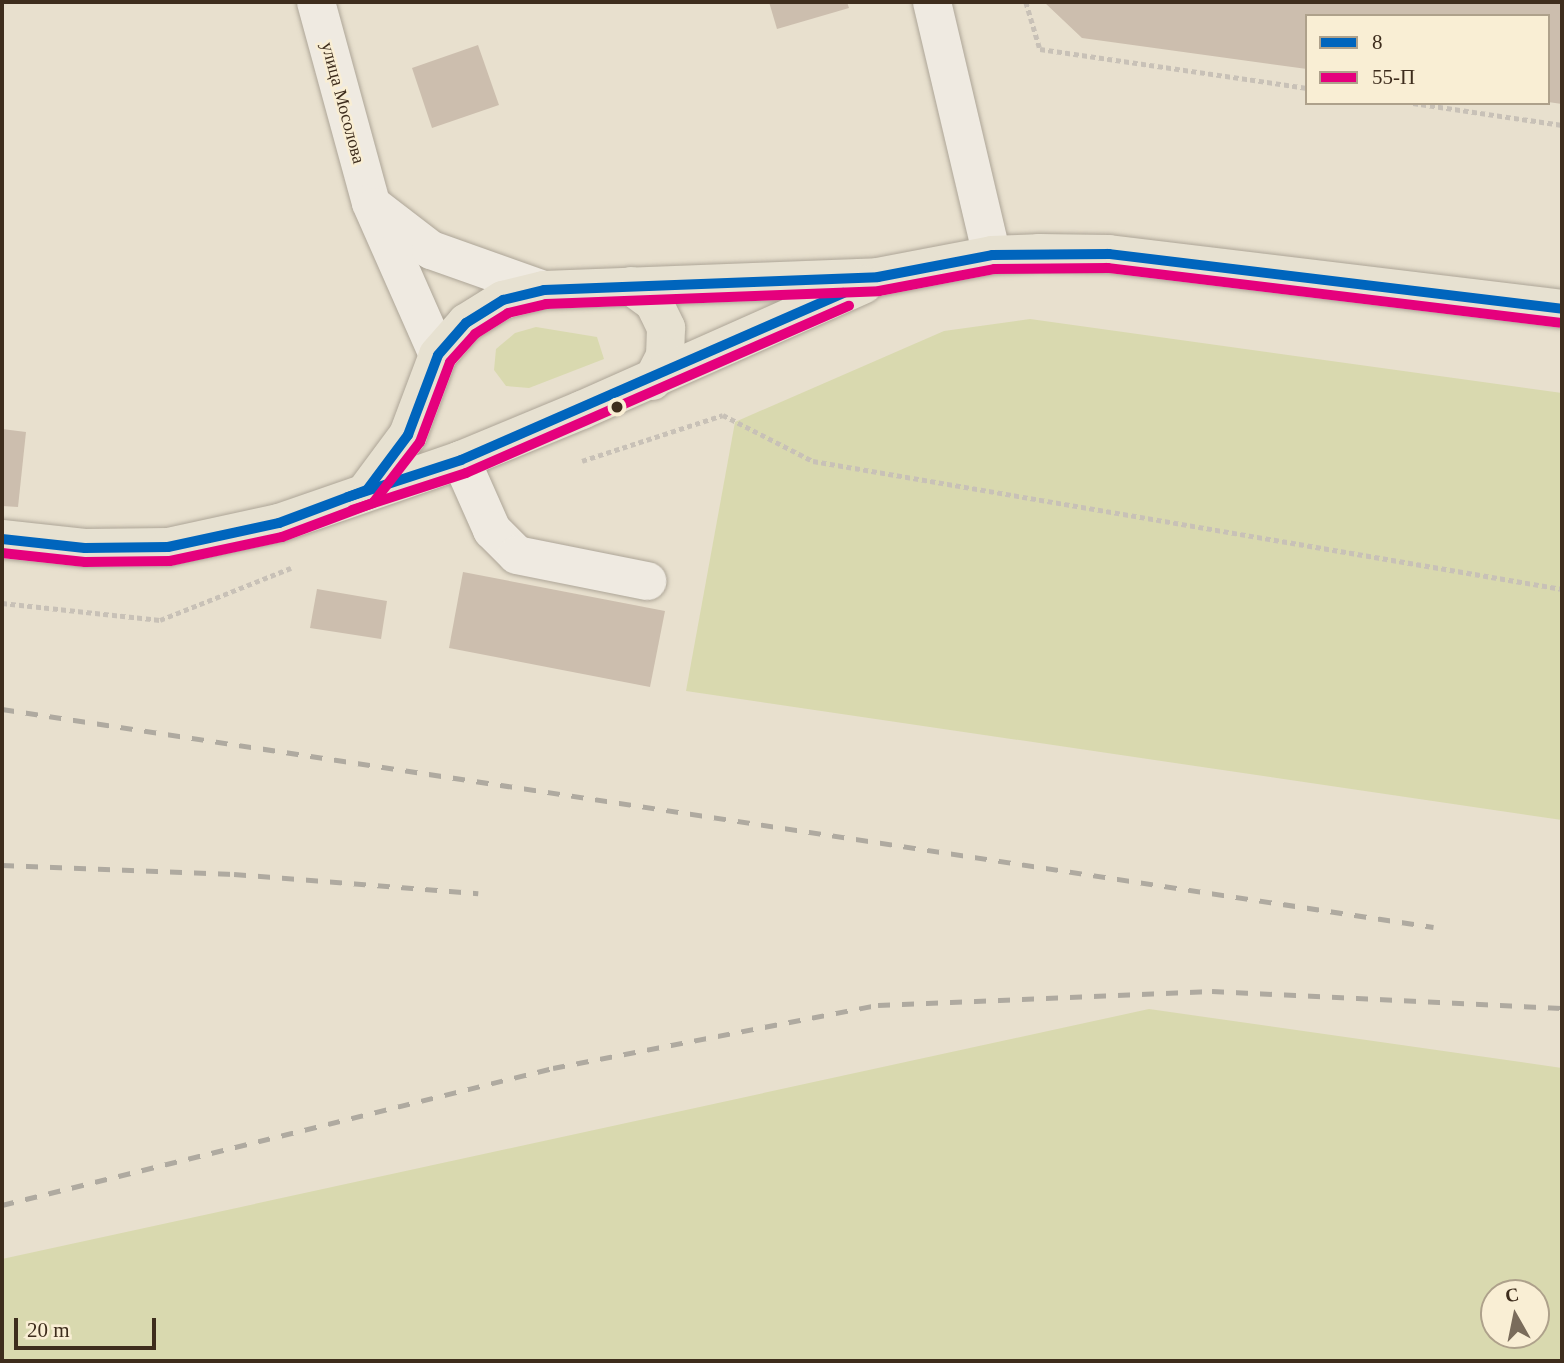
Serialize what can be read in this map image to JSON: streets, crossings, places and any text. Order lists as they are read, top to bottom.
{
  "streets": {
    "street": ["улица Мосолова"]
  },
  "lines": ["transit line 8", "transit line 55-П"],
  "legend": ["8", "55-П"],
  "scale_bar": "20 m",
  "north": "top"
}
